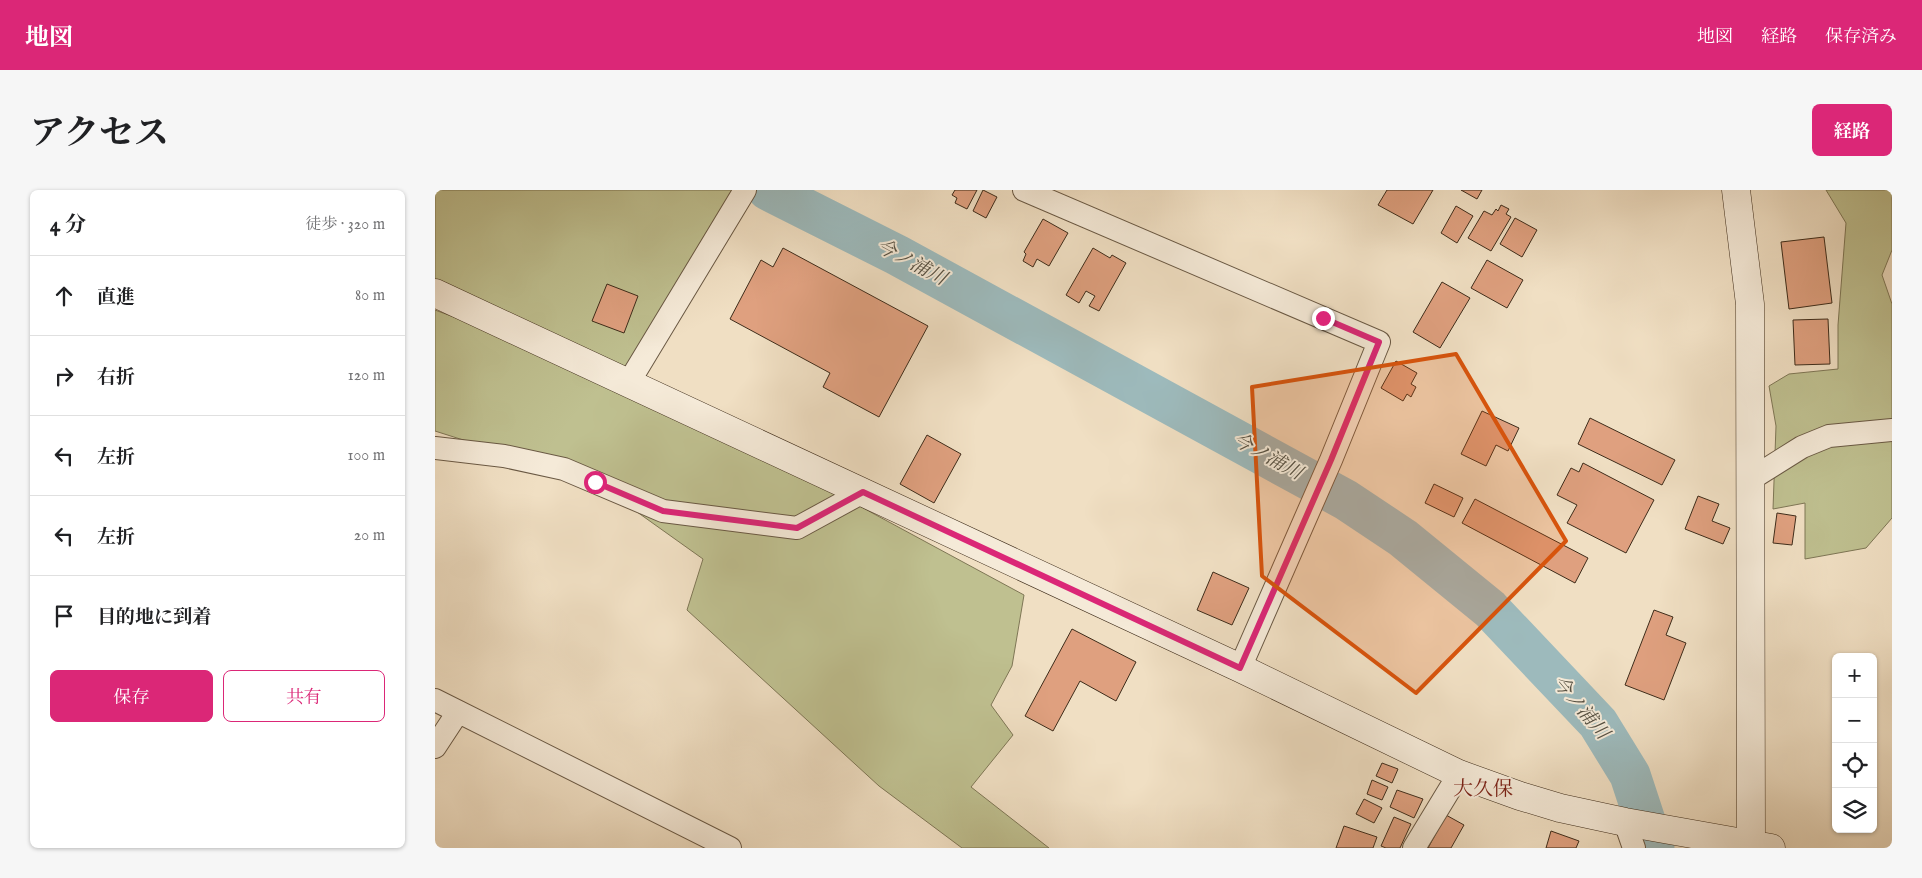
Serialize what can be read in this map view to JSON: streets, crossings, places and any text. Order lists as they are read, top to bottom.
{
  "districts": ["大久保"],
  "water": ["今ノ浦川"],
  "page": {
    "header": "地図",
    "nav": ["地図", "経路", "保存済み"],
    "title": "アクセス",
    "buttons": [
      "経路",
      ["保存", "共有"]
    ],
    "heading": ["4 分", "徒歩 · 320 m"],
    "list": [
      ["直進", "80 m"],
      ["右折", "120 m"],
      ["左折", "100 m"],
      ["左折", "20 m"],
      "目的地に到着"
    ],
    "map_buttons": ["+", "−"]
  }
}
